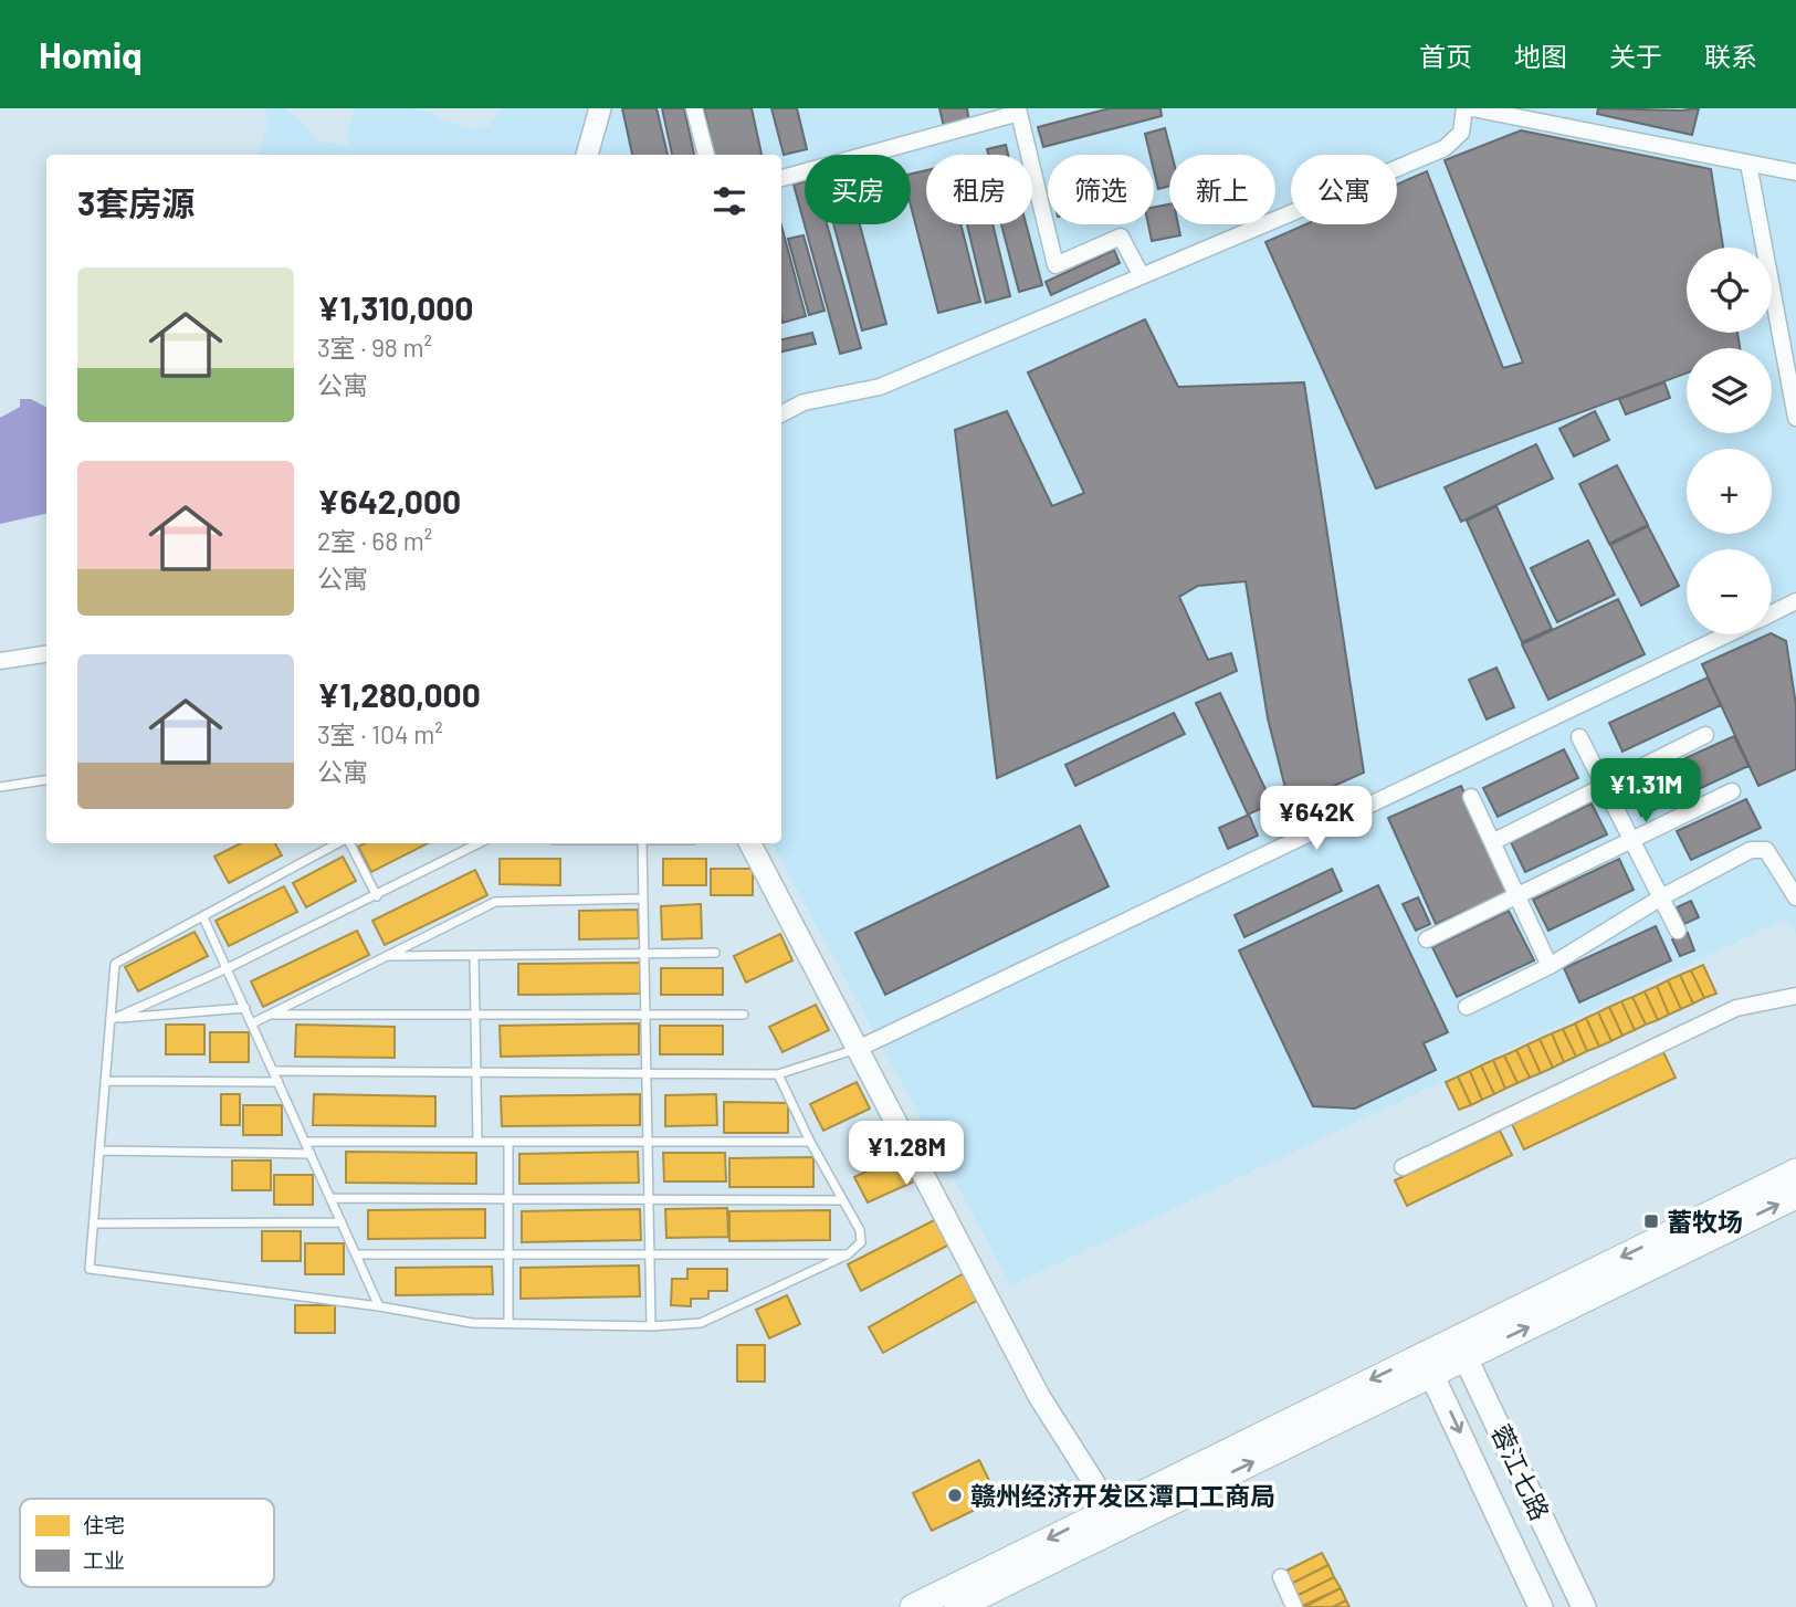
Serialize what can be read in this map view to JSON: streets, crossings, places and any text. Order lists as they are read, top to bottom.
{
  "streets": {
    "main road": ["蓉江七路"]
  },
  "places": {
    "transit": ["蓄牧场"],
    "other": ["赣州经济开发区潭口工商局"]
  },
  "legend": ["住宅", "工业"],
  "page": {
    "header": "Homiq",
    "nav": [
      "首页",
      "地图",
      "关于",
      "联系"
    ],
    "chip": [
      "买房",
      "租房",
      "筛选",
      "新上",
      "公寓"
    ],
    "heading": "3套房源",
    "map_buttons": ["+", "−"],
    "list": [
      {
        "name": "¥1,310,000",
        "note": "3室 · 98 m² · 公寓"
      },
      {
        "name": "¥642,000",
        "note": "2室 · 68 m² · 公寓"
      },
      {
        "name": "¥1,280,000",
        "note": "3室 · 104 m² · 公寓"
      }
    ],
    "price": ["¥1.31M", "¥642K", "¥1.28M"]
  }
}
